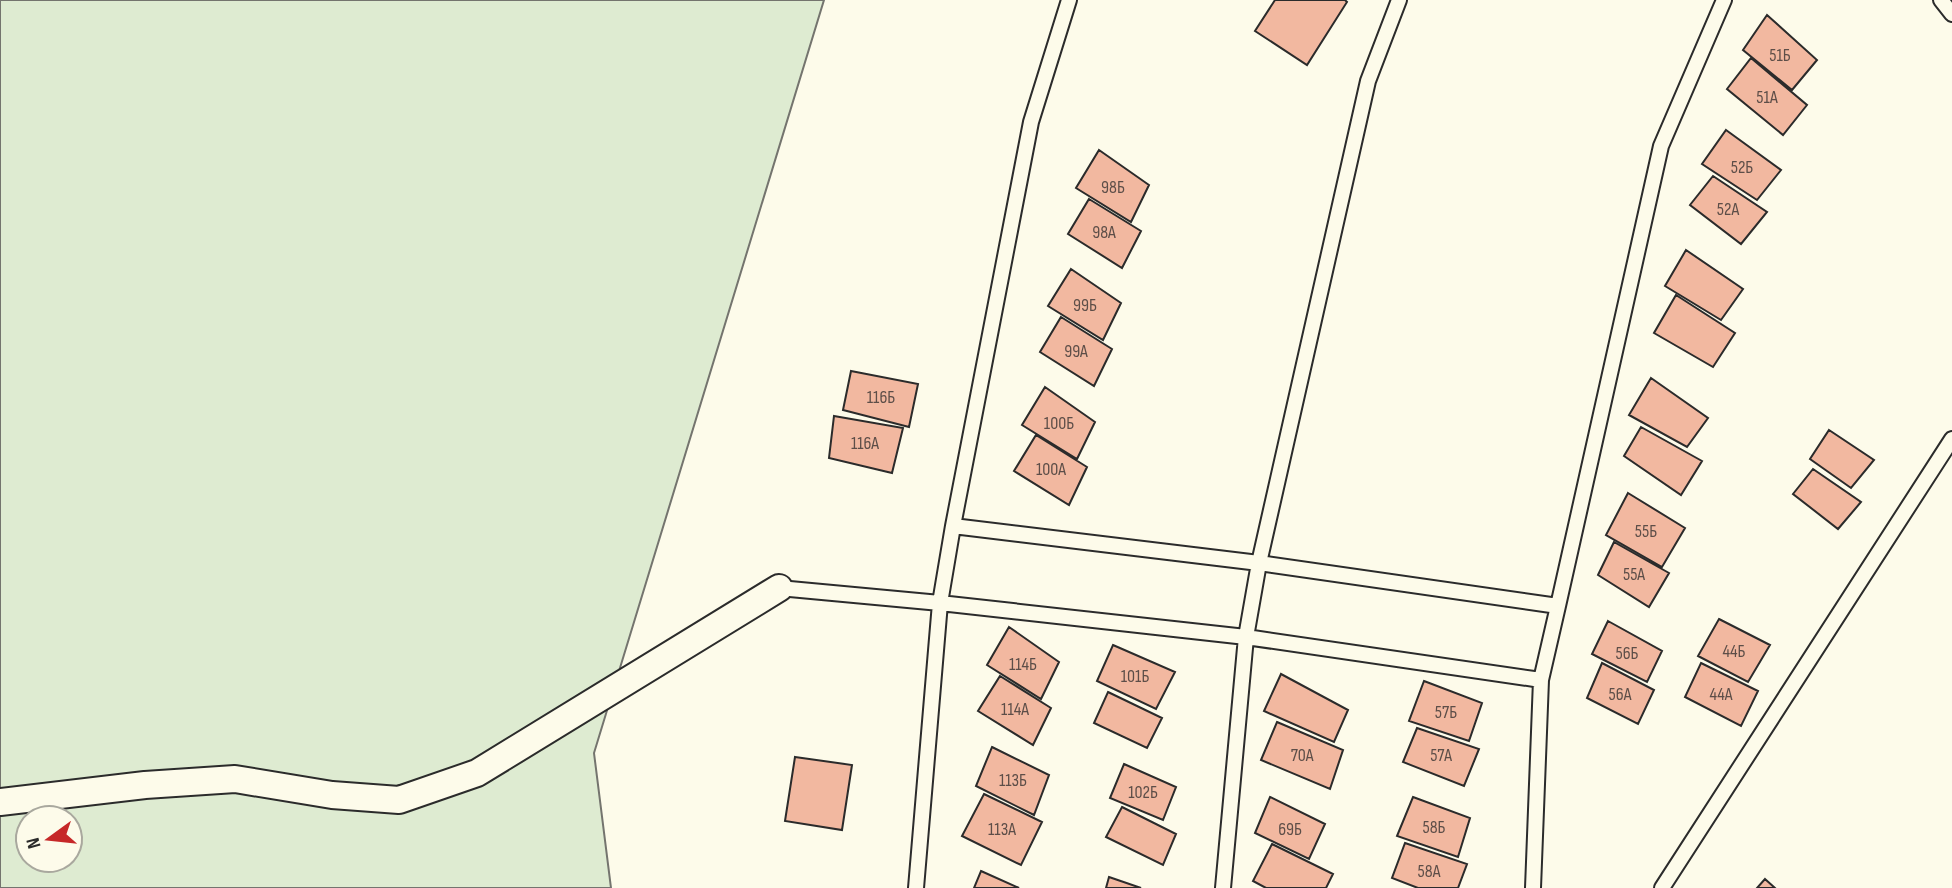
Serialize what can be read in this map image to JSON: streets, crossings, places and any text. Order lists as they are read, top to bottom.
{
  "house_numbers": [
    "51Б",
    "51А",
    "52Б",
    "98Б",
    "52А",
    "98А",
    "99Б",
    "99А",
    "116Б",
    "100Б",
    "116А",
    "100А",
    "55Б",
    "55А",
    "44Б",
    "56Б",
    "114Б",
    "101Б",
    "56А",
    "44А",
    "114А",
    "57Б",
    "70А",
    "57А",
    "113Б",
    "102Б",
    "58Б",
    "113А",
    "69Б",
    "58А"
  ],
  "north": "left"
}
